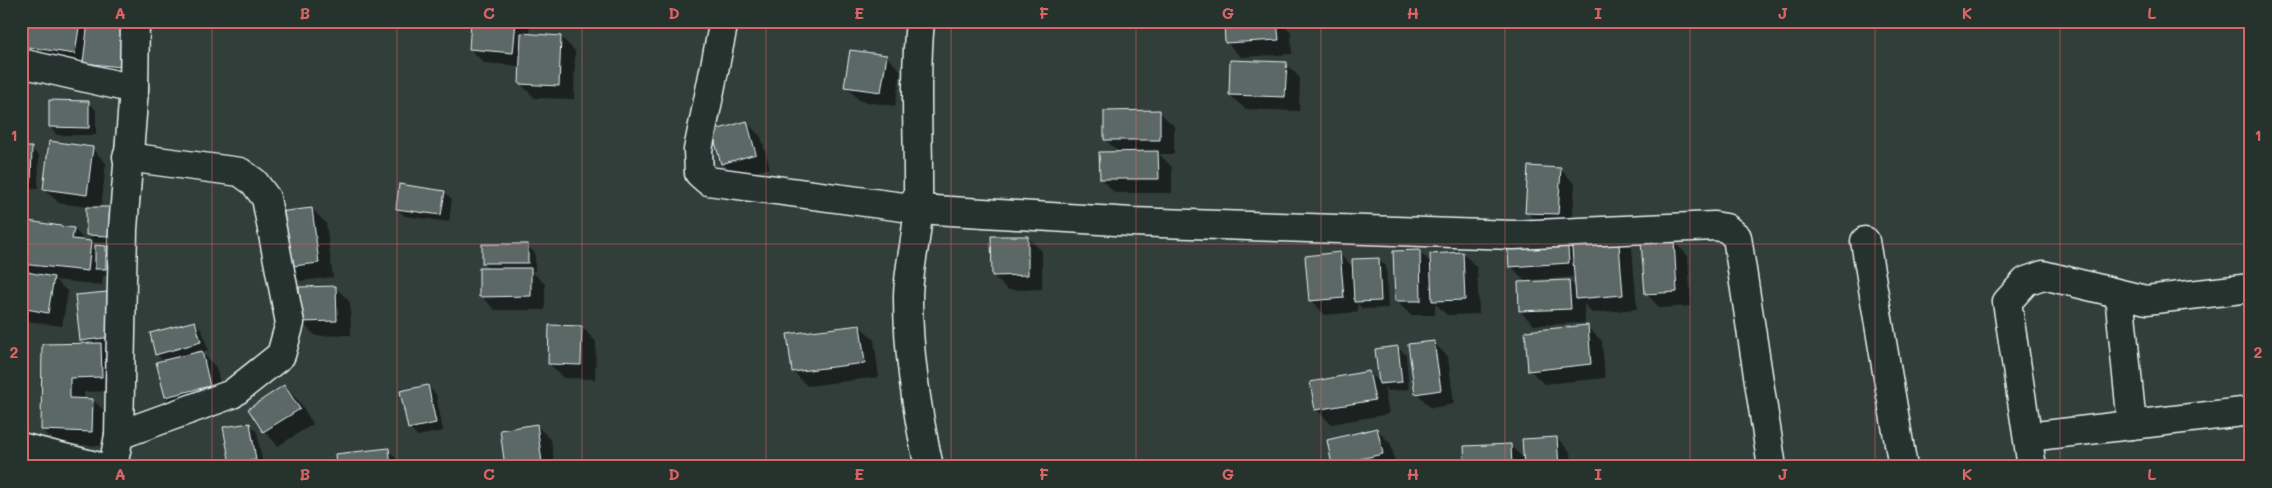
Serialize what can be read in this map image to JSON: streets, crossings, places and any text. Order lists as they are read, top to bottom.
{
  "grid": {
    "columns": [
      "A",
      "B",
      "C",
      "D",
      "E",
      "F",
      "G",
      "H",
      "I",
      "J",
      "K",
      "L"
    ],
    "rows": ["1", "2"]
  }
}
